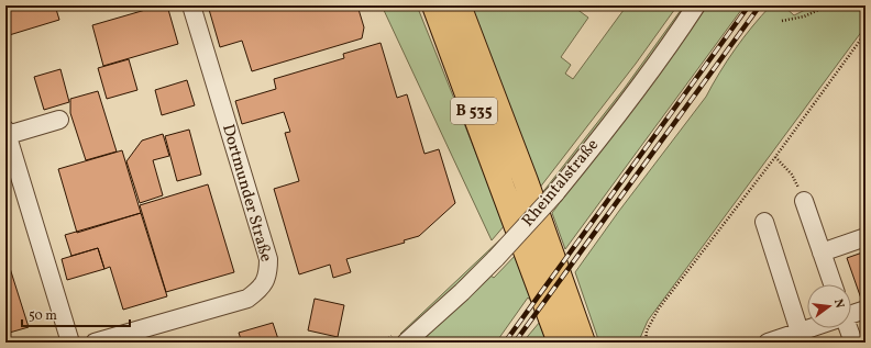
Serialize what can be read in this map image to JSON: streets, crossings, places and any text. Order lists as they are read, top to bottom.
{
  "streets": {
    "highway": ["B 535"],
    "street": ["Rheintalstraße", "Dortmunder Straße"]
  },
  "scale_bar": "50 m",
  "north": "right"
}
